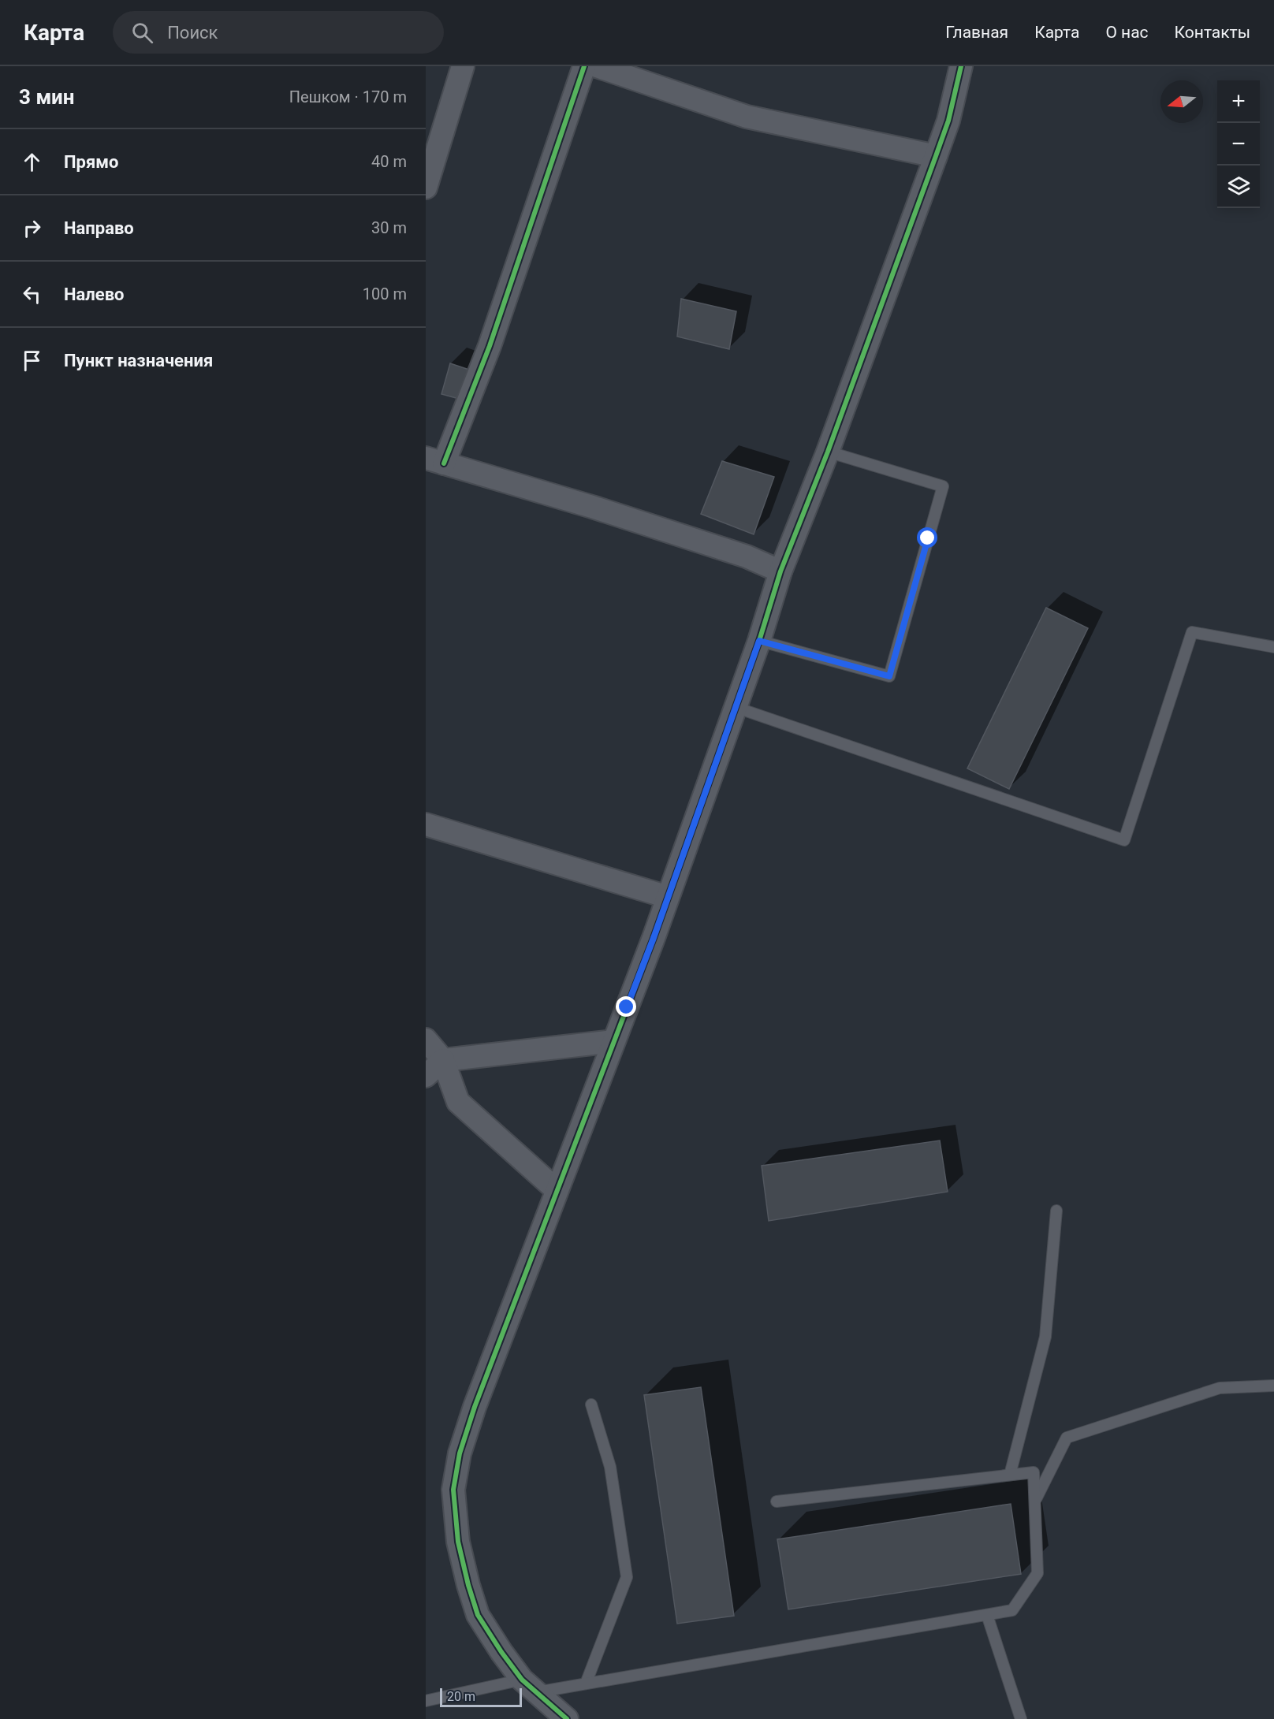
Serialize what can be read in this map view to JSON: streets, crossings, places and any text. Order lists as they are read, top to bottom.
{
  "scale_bar": "20 m",
  "north": "left",
  "page": {
    "header": "Карта",
    "search": "Поиск",
    "nav": [
      "Главная",
      "Карта",
      "О нас",
      "Контакты"
    ],
    "heading": ["3 мин", "Пешком · 170 m"],
    "map_buttons": ["+", "−"],
    "list": [
      ["Прямо", "40 m"],
      ["Направо", "30 m"],
      ["Налево", "100 m"],
      "Пункт назначения"
    ],
    "scale": "20 m"
  }
}
